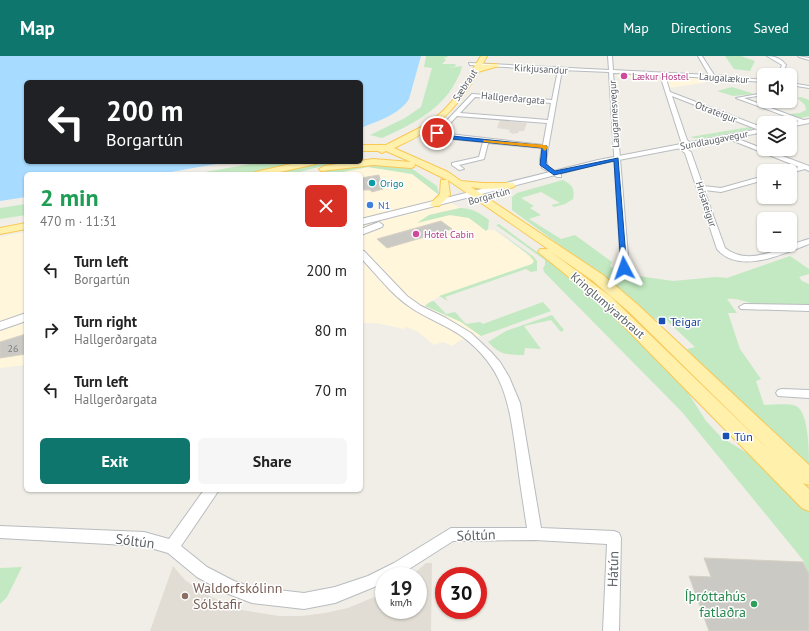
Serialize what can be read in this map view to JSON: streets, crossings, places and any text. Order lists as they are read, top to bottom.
{
  "streets": {
    "main road": ["Sæbraut", "Kringlumýrarbraut"],
    "street": [
      "Kirkjusandur",
      "Laugalækur",
      "Hallgerðargata",
      "Otrateigur",
      "Laugarnesvegur",
      "Sundlaugavegur",
      "Borgartún",
      "Hrísateigur",
      "Sóltún",
      "Hátún"
    ]
  },
  "crossings": [
    ["Kirkjusandur", "Laugalækur"],
    ["Kirkjusandur", "Hallgerðargata"],
    ["Kirkjusandur", "Laugarnesvegur"],
    ["Laugalækur", "Laugarnesvegur"],
    ["Sæbraut", "Kringlumýrarbraut"],
    ["Hallgerðargata", "Borgartún"],
    ["Laugarnesvegur", "Sundlaugavegur"],
    ["Laugarnesvegur", "Borgartún"],
    ["Sundlaugavegur", "Borgartún"],
    ["Sundlaugavegur", "Hrísateigur"],
    ["Borgartún", "Kringlumýrarbraut"],
    ["Sóltún", "Hátún"]
  ],
  "places": {
    "other": [
      "Lækur Hostel",
      "Origo",
      "N1",
      "Hotel Cabin",
      "Waldorfskólinn Sólstafir",
      "Íþróttahús fatlaðra"
    ],
    "transit": ["Teigar", "Tún"]
  },
  "house_numbers": ["26"],
  "page": {
    "header": "Map",
    "nav": ["Map", "Directions", "Saved"],
    "map_buttons": ["+", "−"],
    "turn": ["200 m", "Borgartún"],
    "heading": ["2 min", "470 m · 11:31"],
    "list": [
      {
        "name": "Turn left",
        "note": "Borgartún",
        "value": "200 m"
      },
      {
        "name": "Turn right",
        "note": "Hallgerðargata",
        "value": "80 m"
      },
      {
        "name": "Turn left",
        "note": "Hallgerðargata",
        "value": "70 m"
      }
    ],
    "buttons": ["Exit", "Share"],
    "speed": "19 km/h",
    "limit": "30"
  }
}
